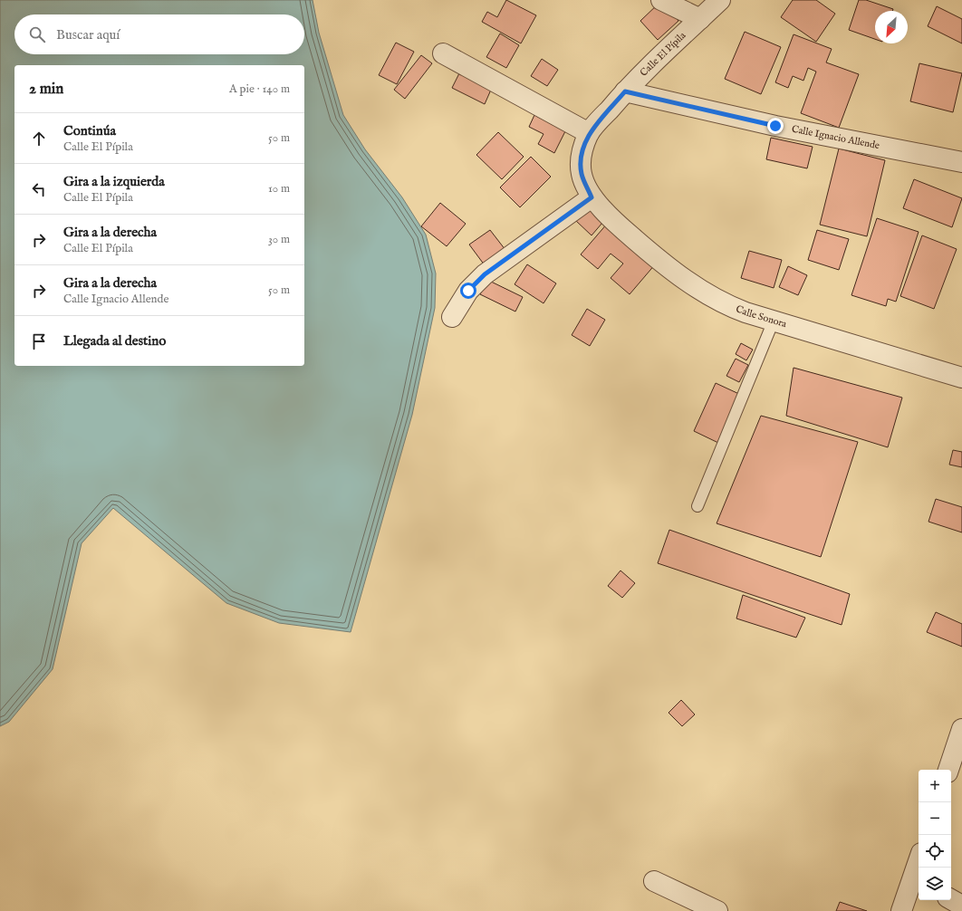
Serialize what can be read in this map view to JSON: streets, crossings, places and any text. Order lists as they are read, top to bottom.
{
  "streets": {
    "street": ["Calle El Pípila", "Calle Ignacio Allende", "Calle Sonora"]
  },
  "crossings": [
    ["Calle El Pípila", "Calle Ignacio Allende"],
    ["Calle El Pípila", "Calle Sonora"]
  ],
  "north": "bottom left",
  "page": {
    "search": "Buscar aquí",
    "heading": ["2 min", "A pie · 140 m"],
    "list": [
      ["Continúa", "Calle El Pípila", "50 m"],
      ["Gira a la izquierda", "Calle El Pípila", "10 m"],
      ["Gira a la derecha", "Calle El Pípila", "30 m"],
      ["Gira a la derecha", "Calle Ignacio Allende", "50 m"],
      "Llegada al destino"
    ],
    "map_buttons": ["+", "−"]
  }
}
